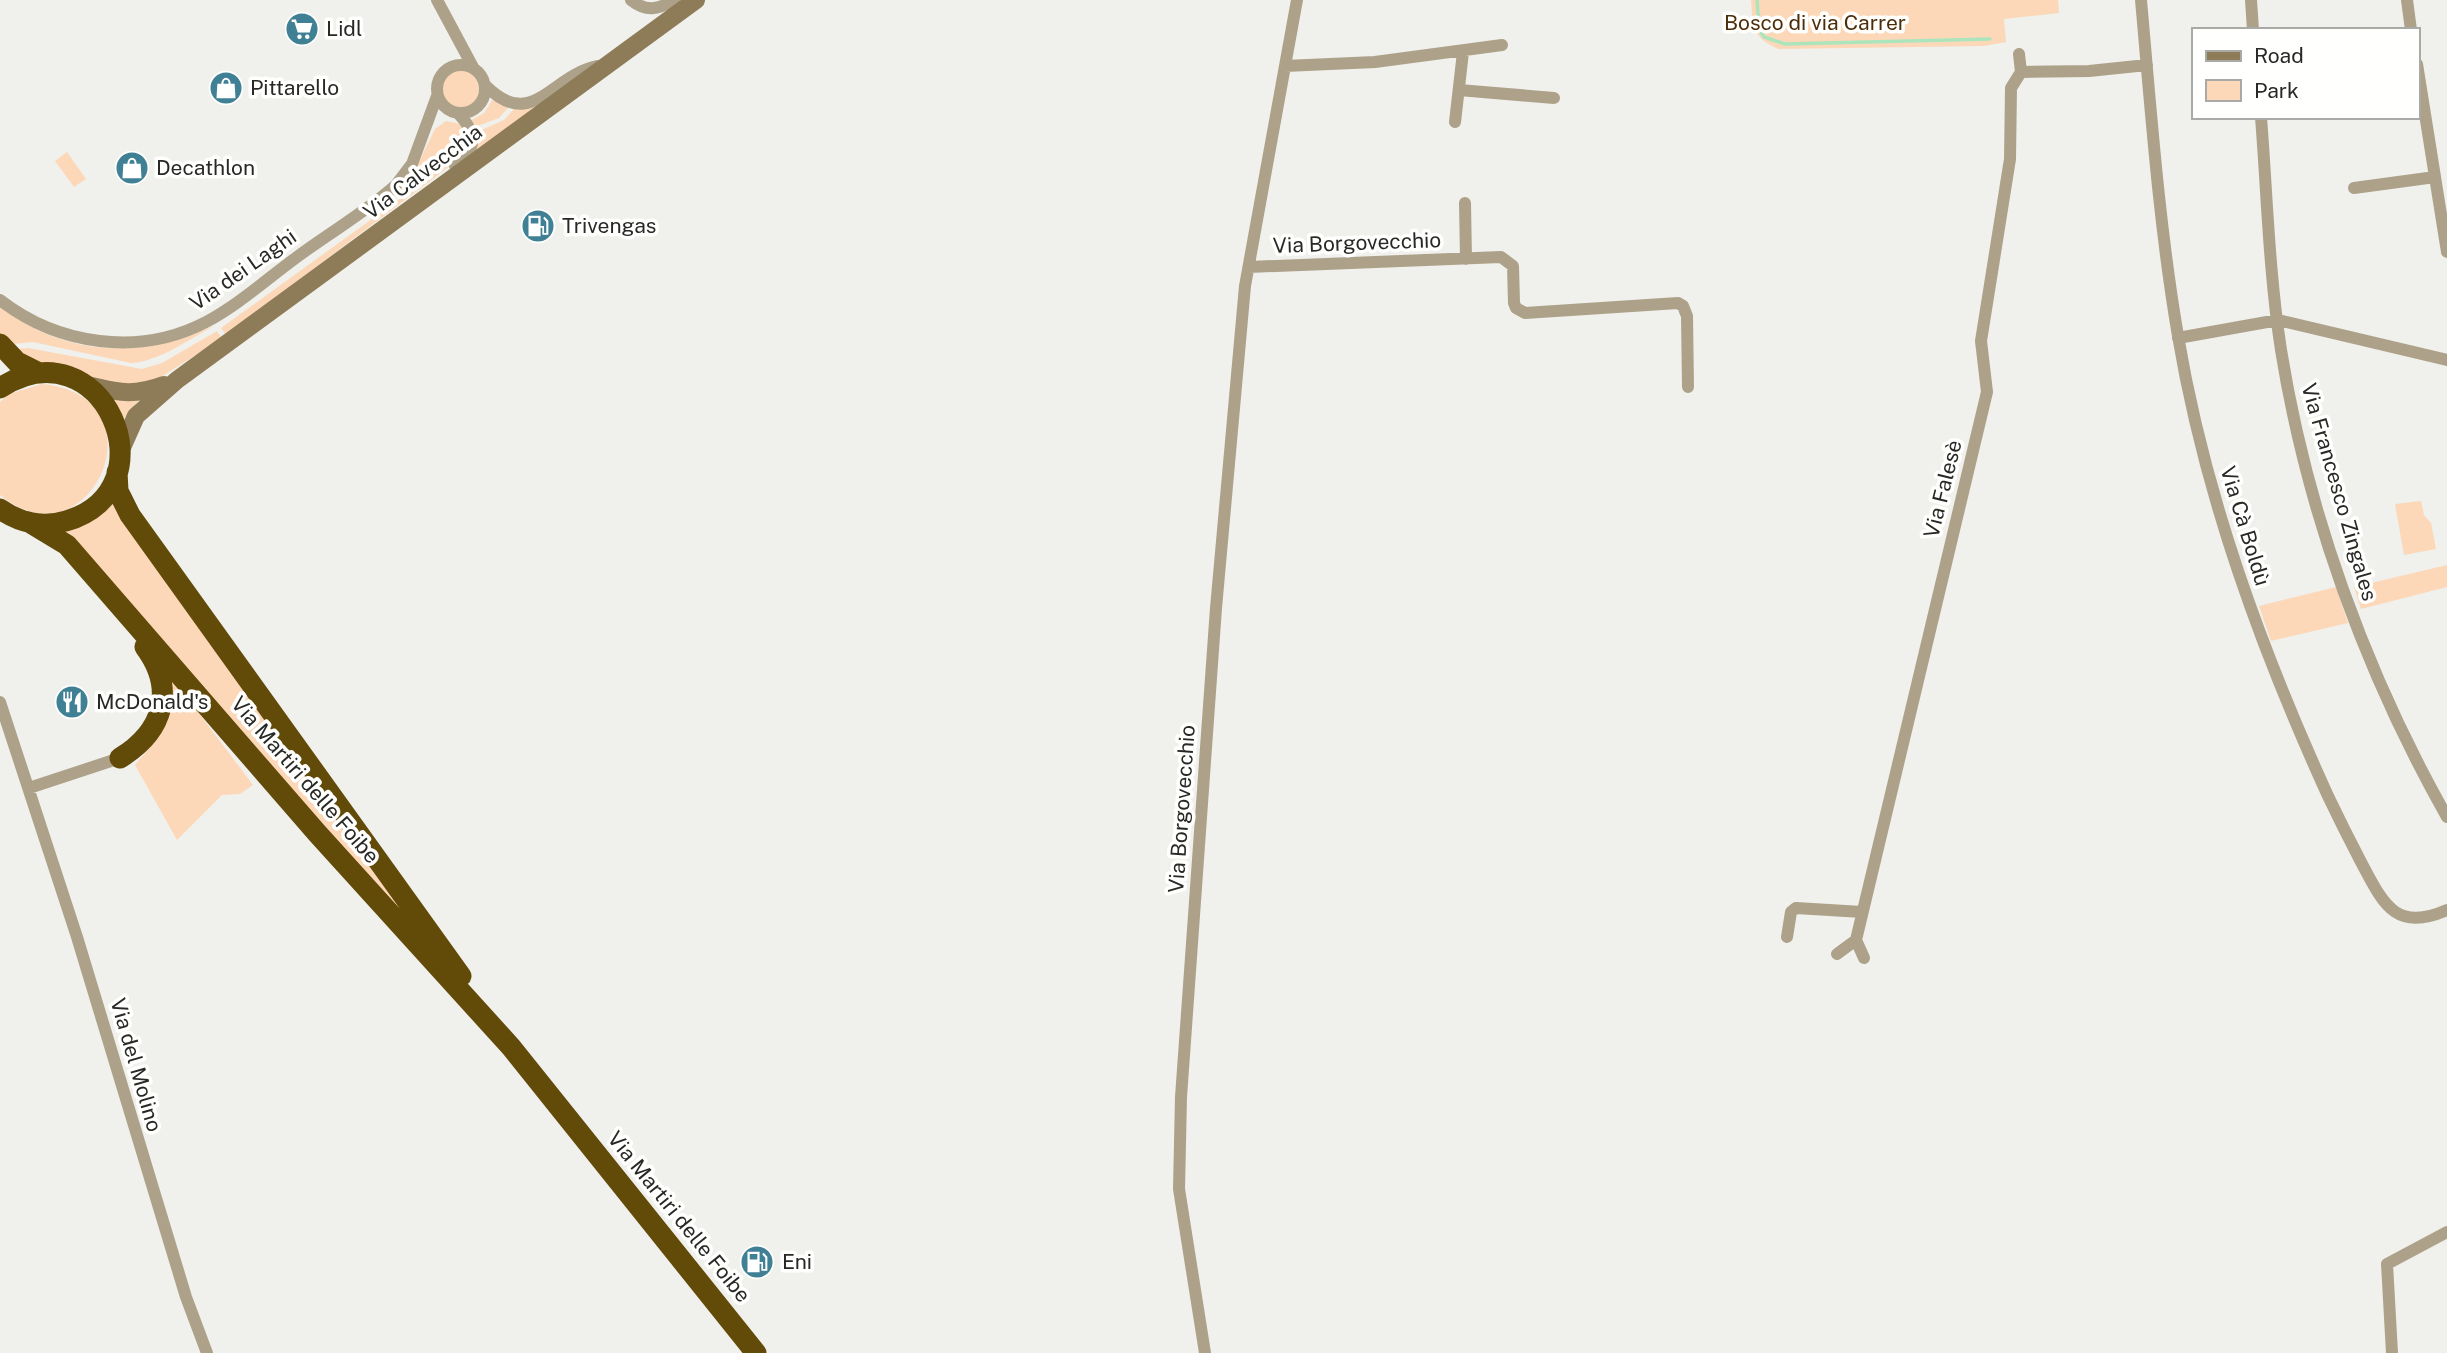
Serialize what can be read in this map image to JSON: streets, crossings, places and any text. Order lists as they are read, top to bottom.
{
  "streets": {
    "highway": ["Via Martiri delle Foibe"],
    "main road": ["Via Calvecchia"],
    "street": [
      "Via Borgovecchio",
      "Via dei Laghi",
      "Via Falesè",
      "Via Francesco Zingales",
      "Via Cà Boldù",
      "Via del Molino"
    ]
  },
  "crossings": [
    ["Via Calvecchia", "Via Martiri delle Foibe"]
  ],
  "parks": ["Bosco di via Carrer"],
  "places": {
    "supermarket": ["Lidl"],
    "shop": ["Pittarello", "Decathlon"],
    "fuel station": ["Trivengas", "Eni"],
    "restaurant": ["McDonald's"]
  },
  "legend": ["Road", "Park"]
}
